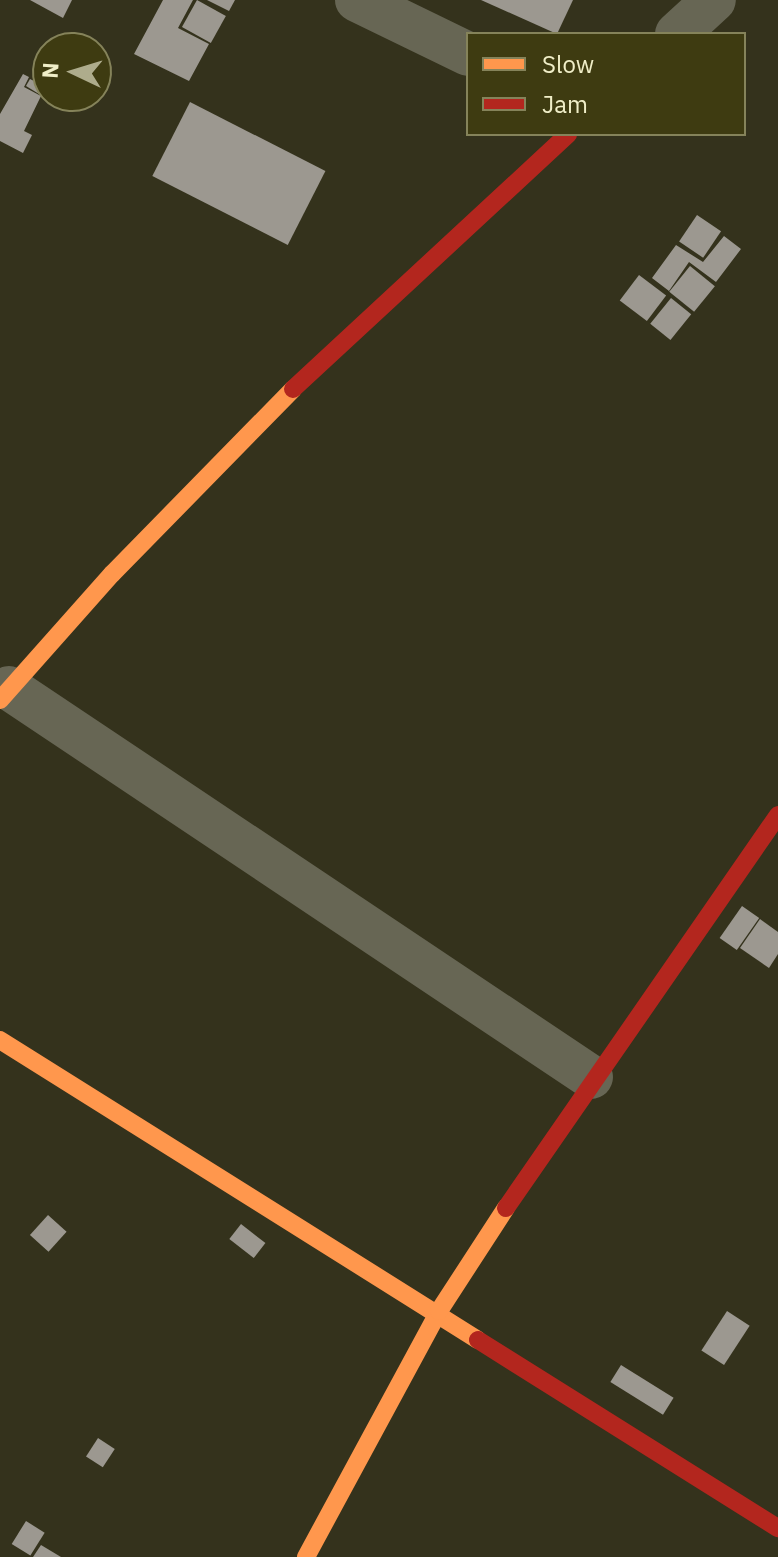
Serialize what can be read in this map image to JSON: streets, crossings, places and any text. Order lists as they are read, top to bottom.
{
  "legend": ["Slow", "Jam"],
  "north": "left"
}
